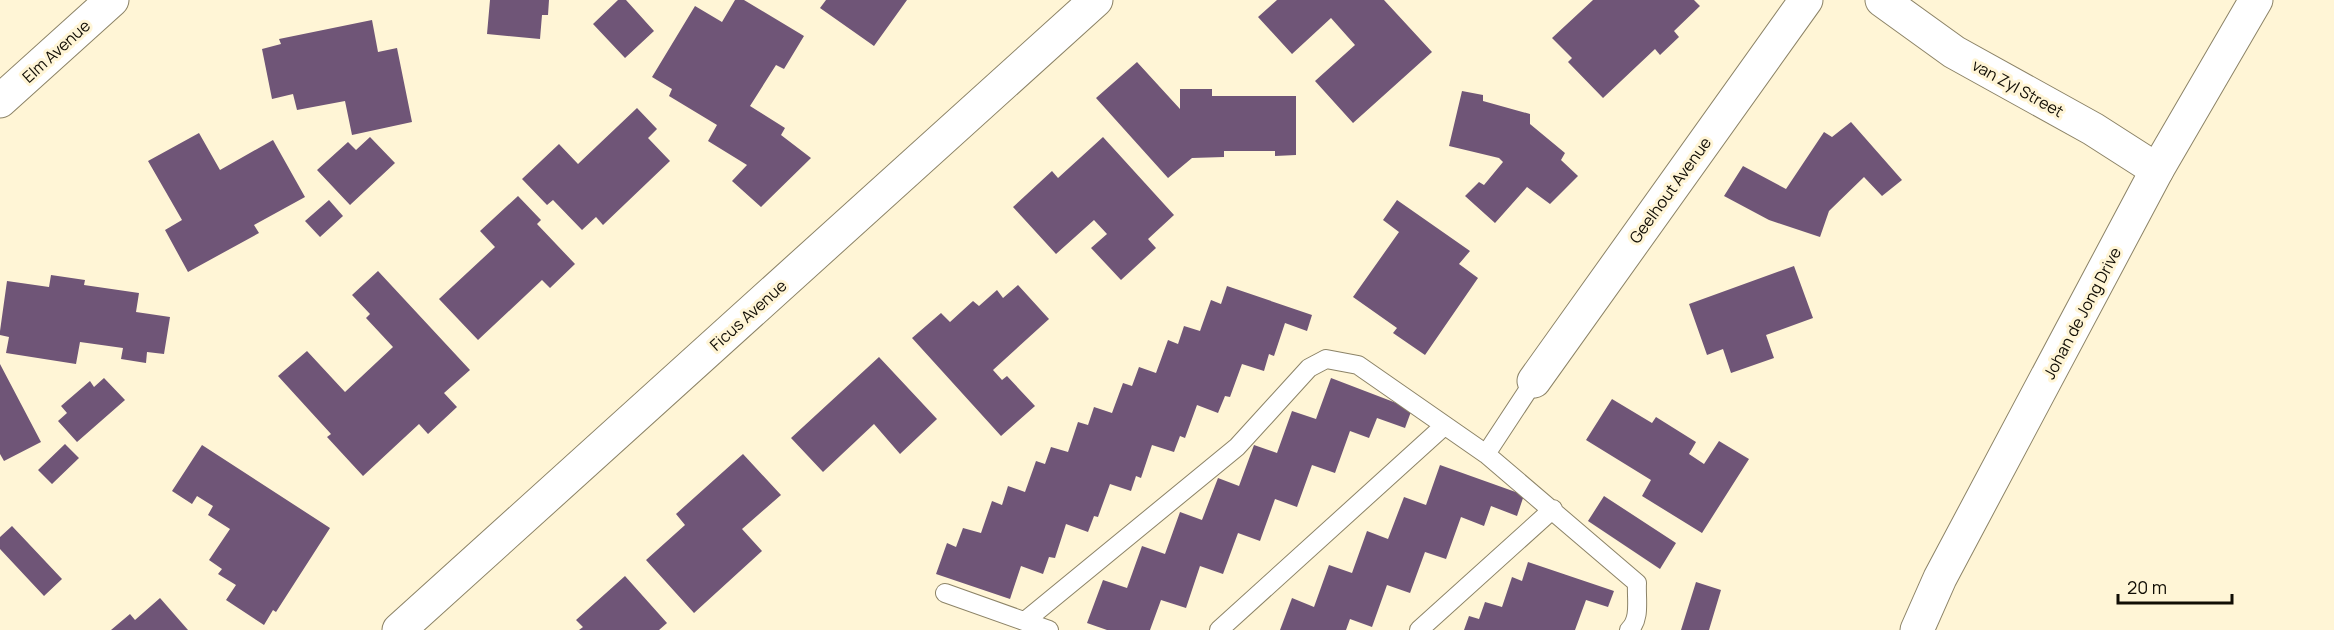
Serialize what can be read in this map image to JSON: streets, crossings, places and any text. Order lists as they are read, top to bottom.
{
  "streets": {
    "street": [
      "Elm Avenue",
      "van Zyl Street",
      "Geelhout Avenue",
      "Johan de Jong Drive",
      "Ficus Avenue"
    ]
  },
  "crossings": [
    ["van Zyl Street", "Johan de Jong Drive"]
  ],
  "scale_bar": "20 m"
}
